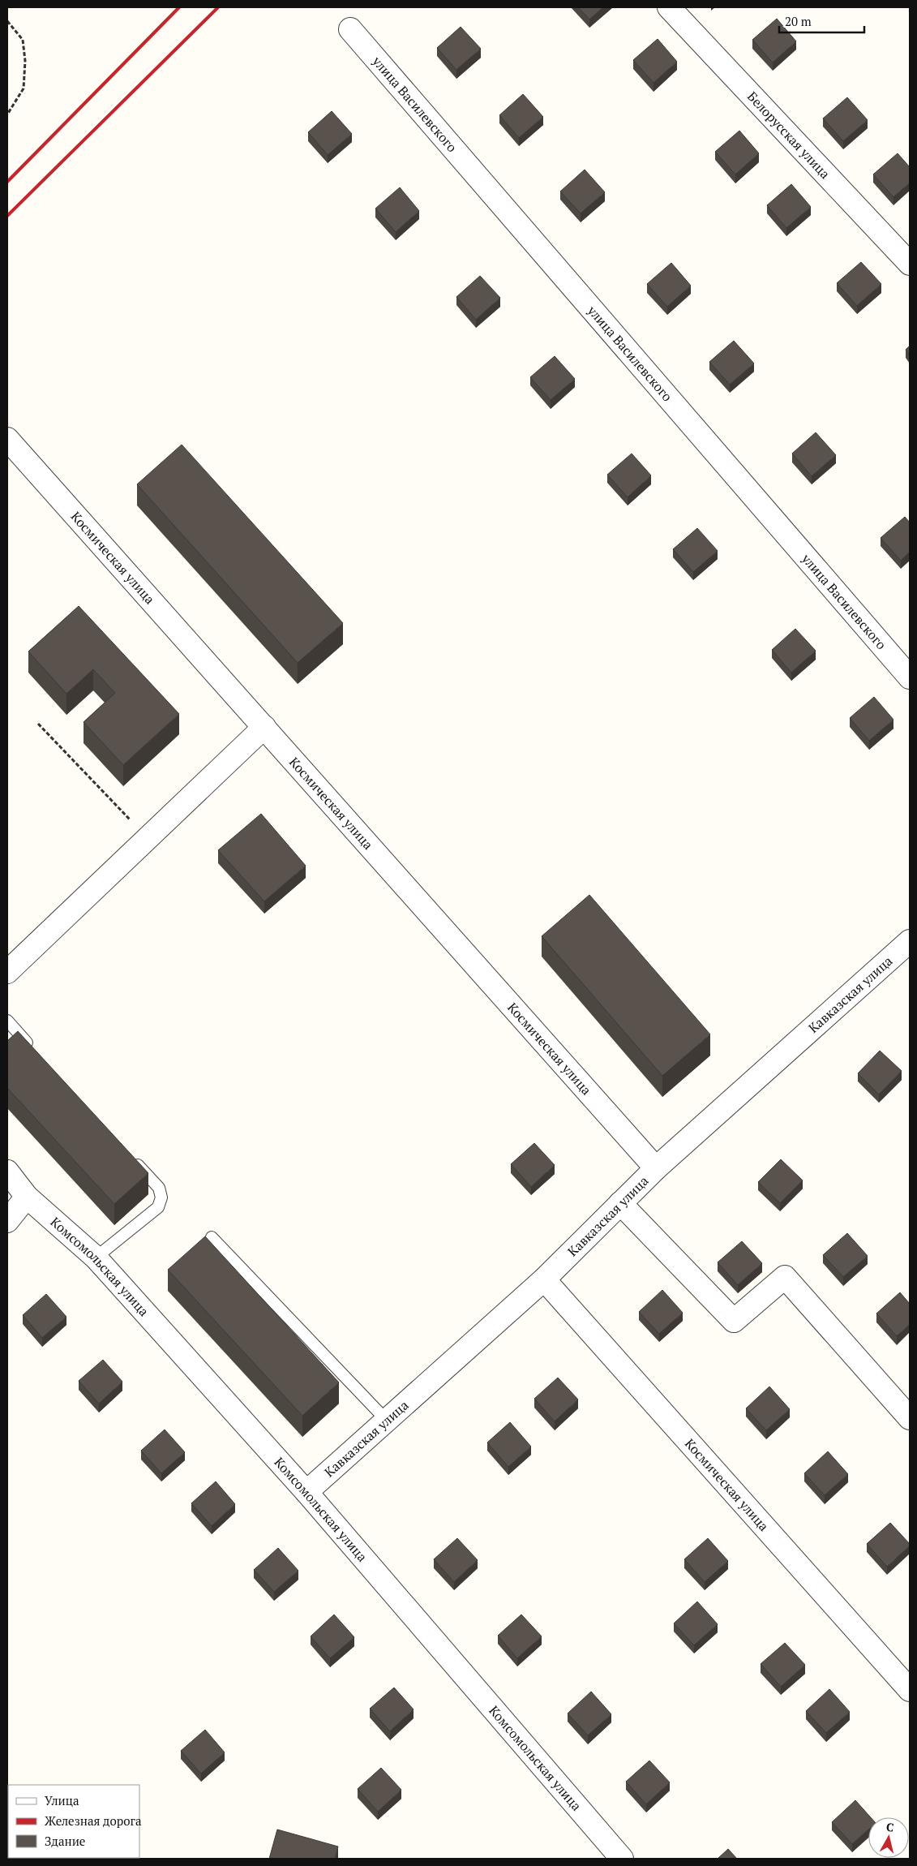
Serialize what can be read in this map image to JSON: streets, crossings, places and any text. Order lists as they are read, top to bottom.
{
  "streets": {
    "street": [
      "улица Василевского",
      "Белорусская улица",
      "Космическая улица",
      "Кавказская улица",
      "Комсомольская улица"
    ]
  },
  "crossings": [
    ["Космическая улица", "Кавказская улица"],
    ["Кавказская улица", "Комсомольская улица"]
  ],
  "legend": ["Улица", "Железная дорога", "Здание"],
  "scale_bar": "20 m",
  "north": "top"
}
